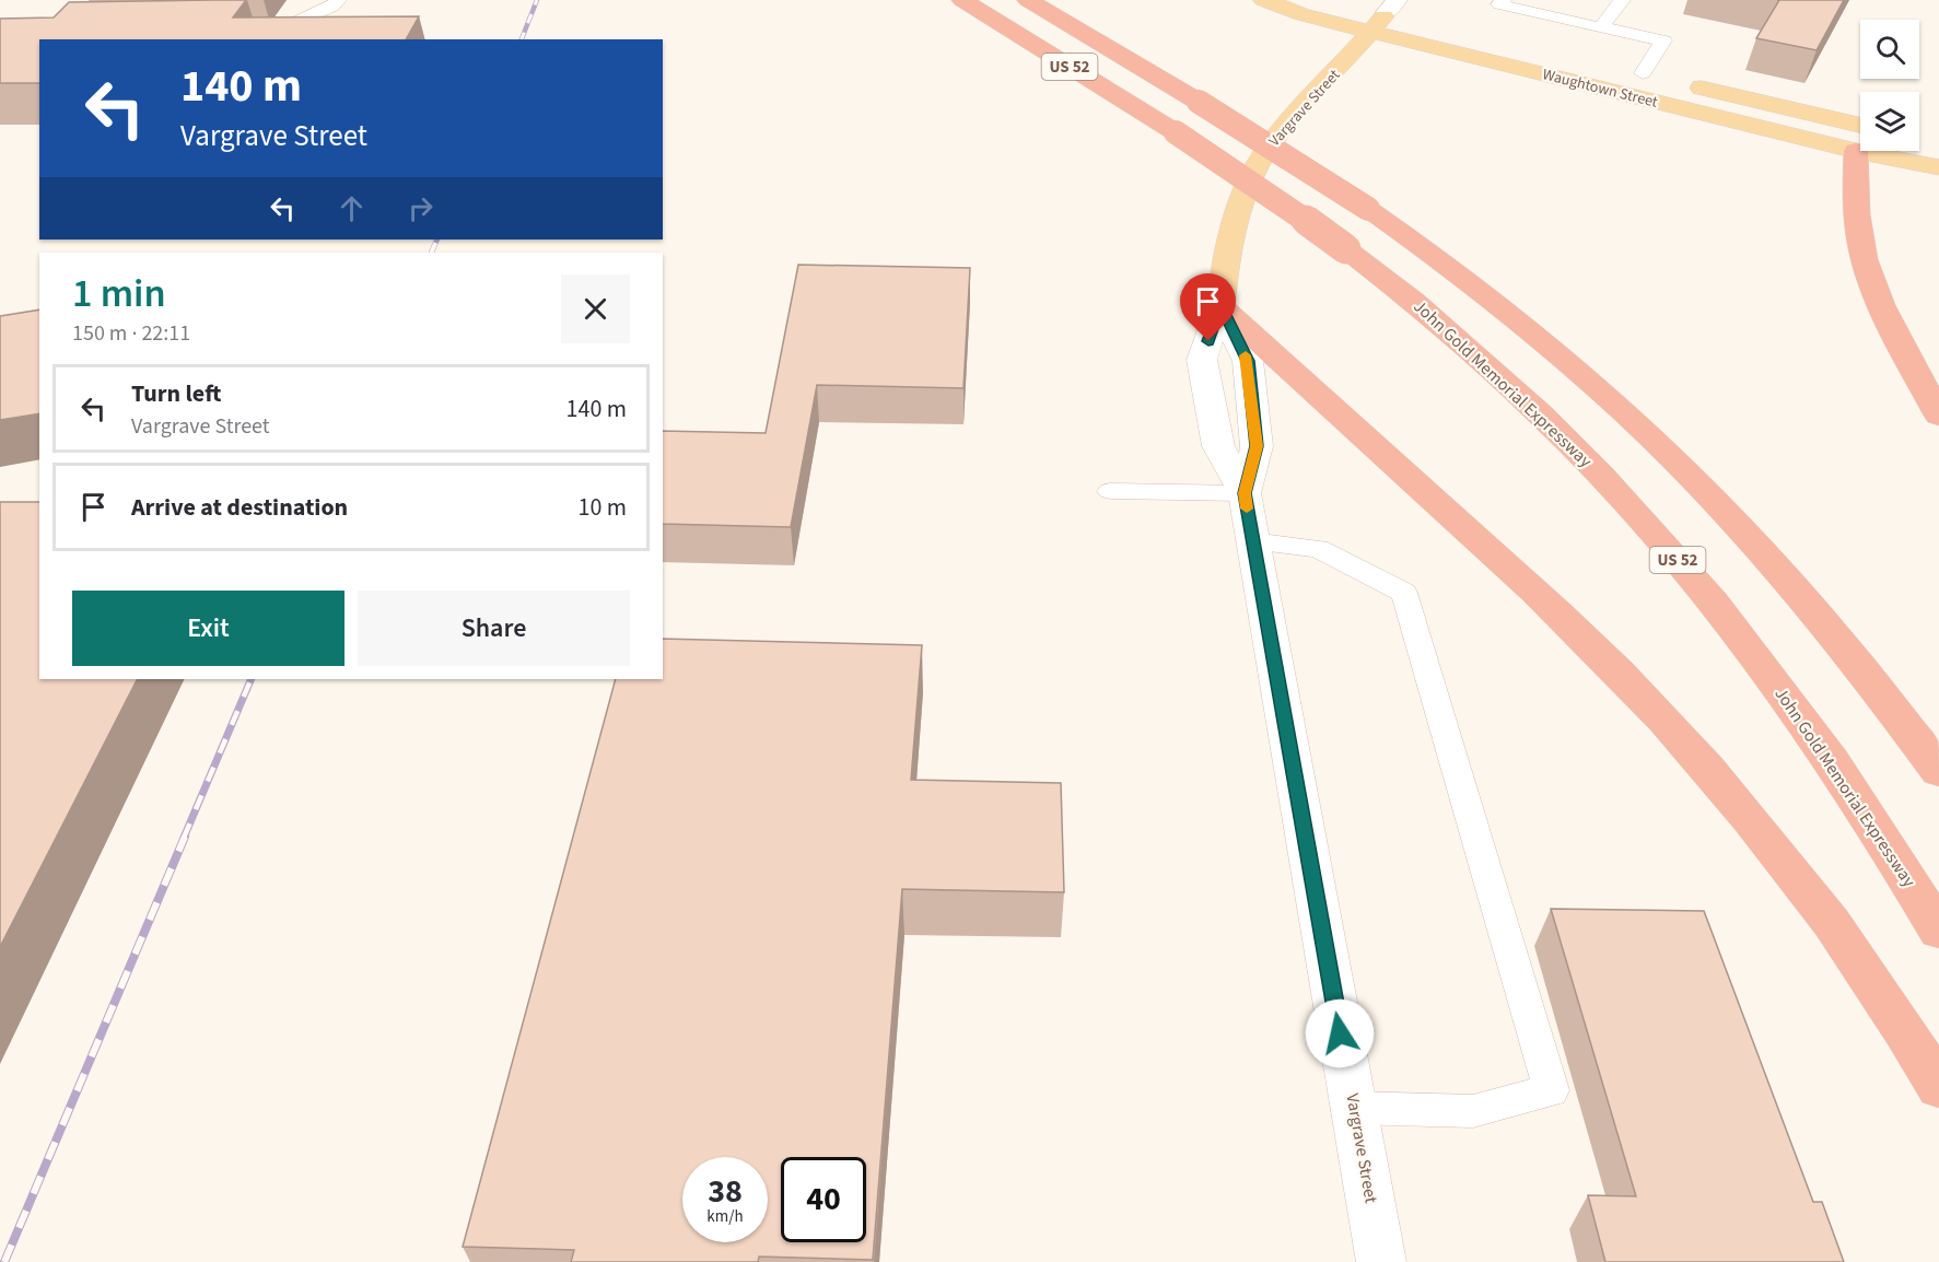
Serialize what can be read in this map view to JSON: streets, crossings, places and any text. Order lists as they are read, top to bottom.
{
  "streets": {
    "highway": ["US 52", "John Gold Memorial Expressway"],
    "main road": ["Waughtown Street", "Vargrave Street"]
  },
  "crossings": [
    ["Waughtown Street", "Vargrave Street"]
  ],
  "page": {
    "turn": ["140 m", "Vargrave Street"],
    "heading": ["1 min", "150 m · 22:11"],
    "list": [
      {
        "name": "Turn left",
        "note": "Vargrave Street",
        "value": "140 m"
      },
      {
        "name": "Arrive at destination",
        "value": "10 m"
      }
    ],
    "buttons": ["Exit", "Share"],
    "speed": "38 km/h",
    "limit": "40"
  }
}
